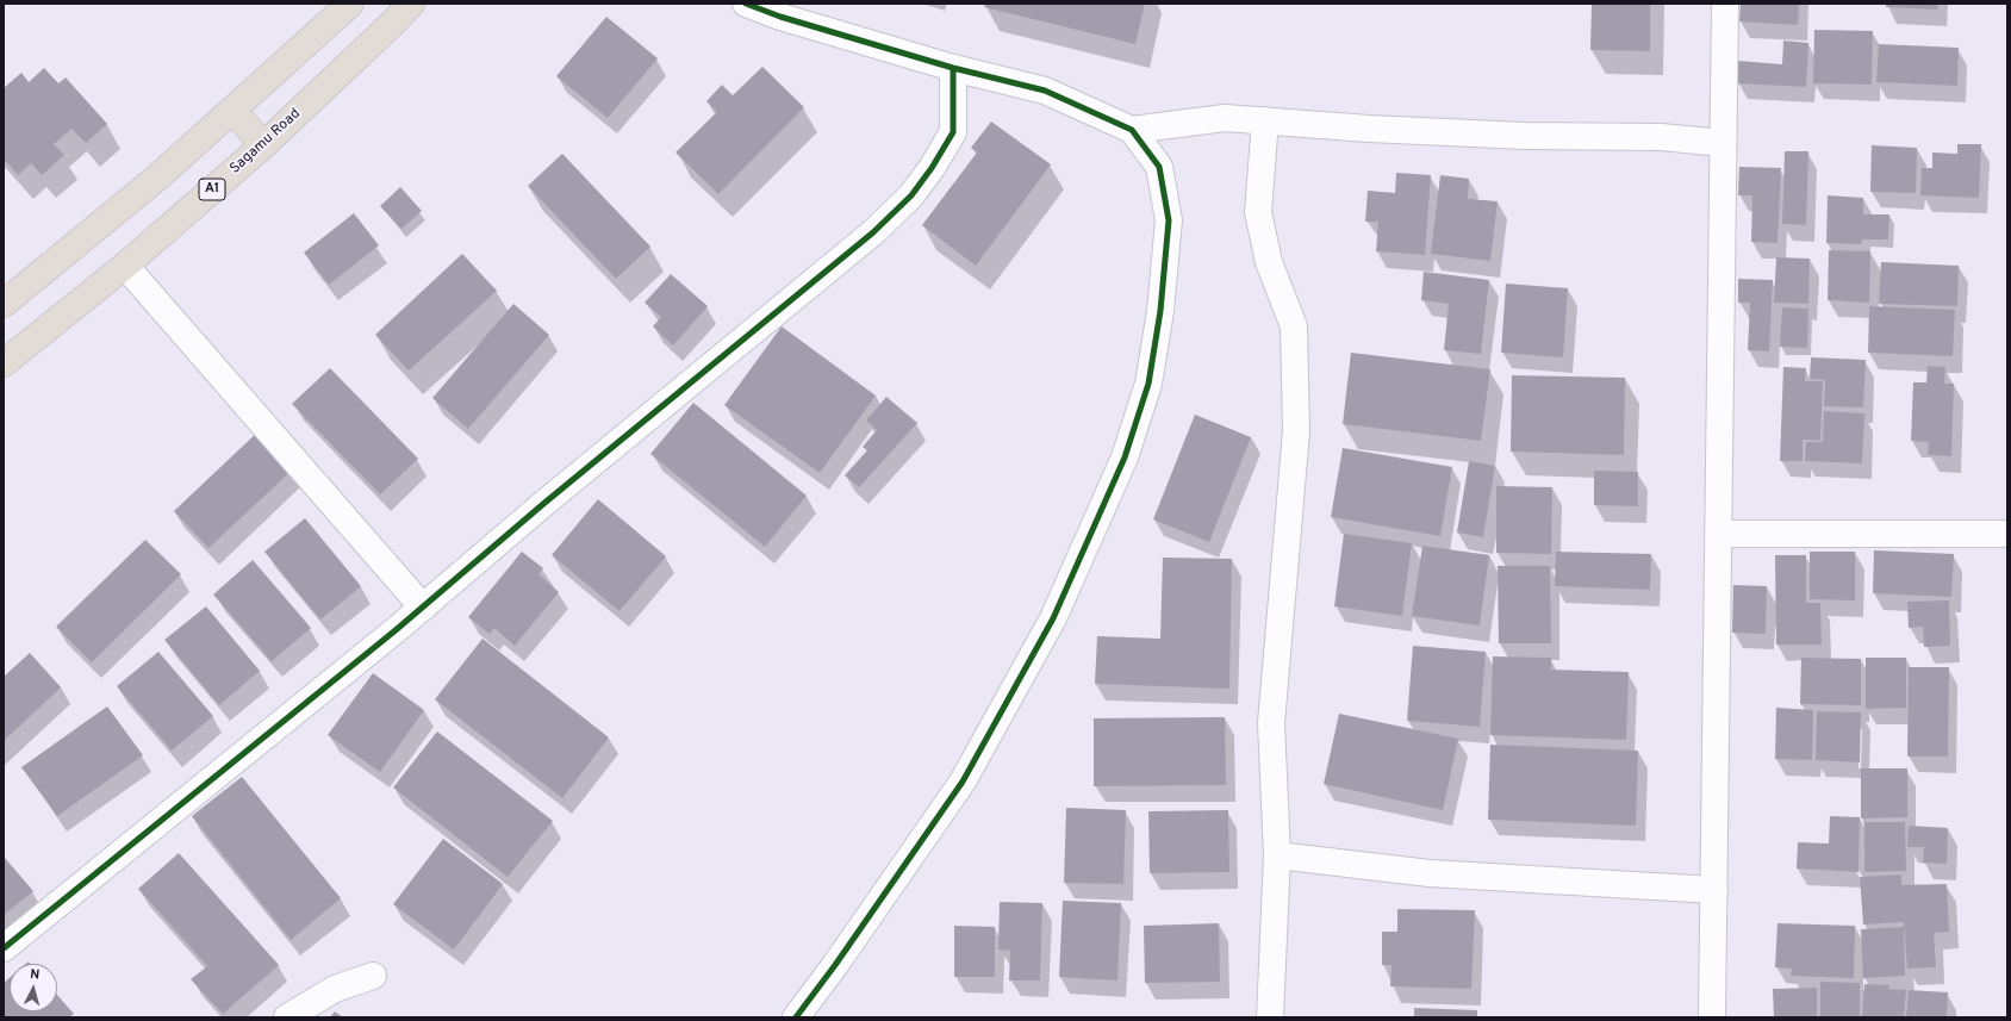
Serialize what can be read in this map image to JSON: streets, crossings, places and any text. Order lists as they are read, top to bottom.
{
  "streets": {
    "highway": ["Sagamu Road", "A1"]
  },
  "north": "top"
}
